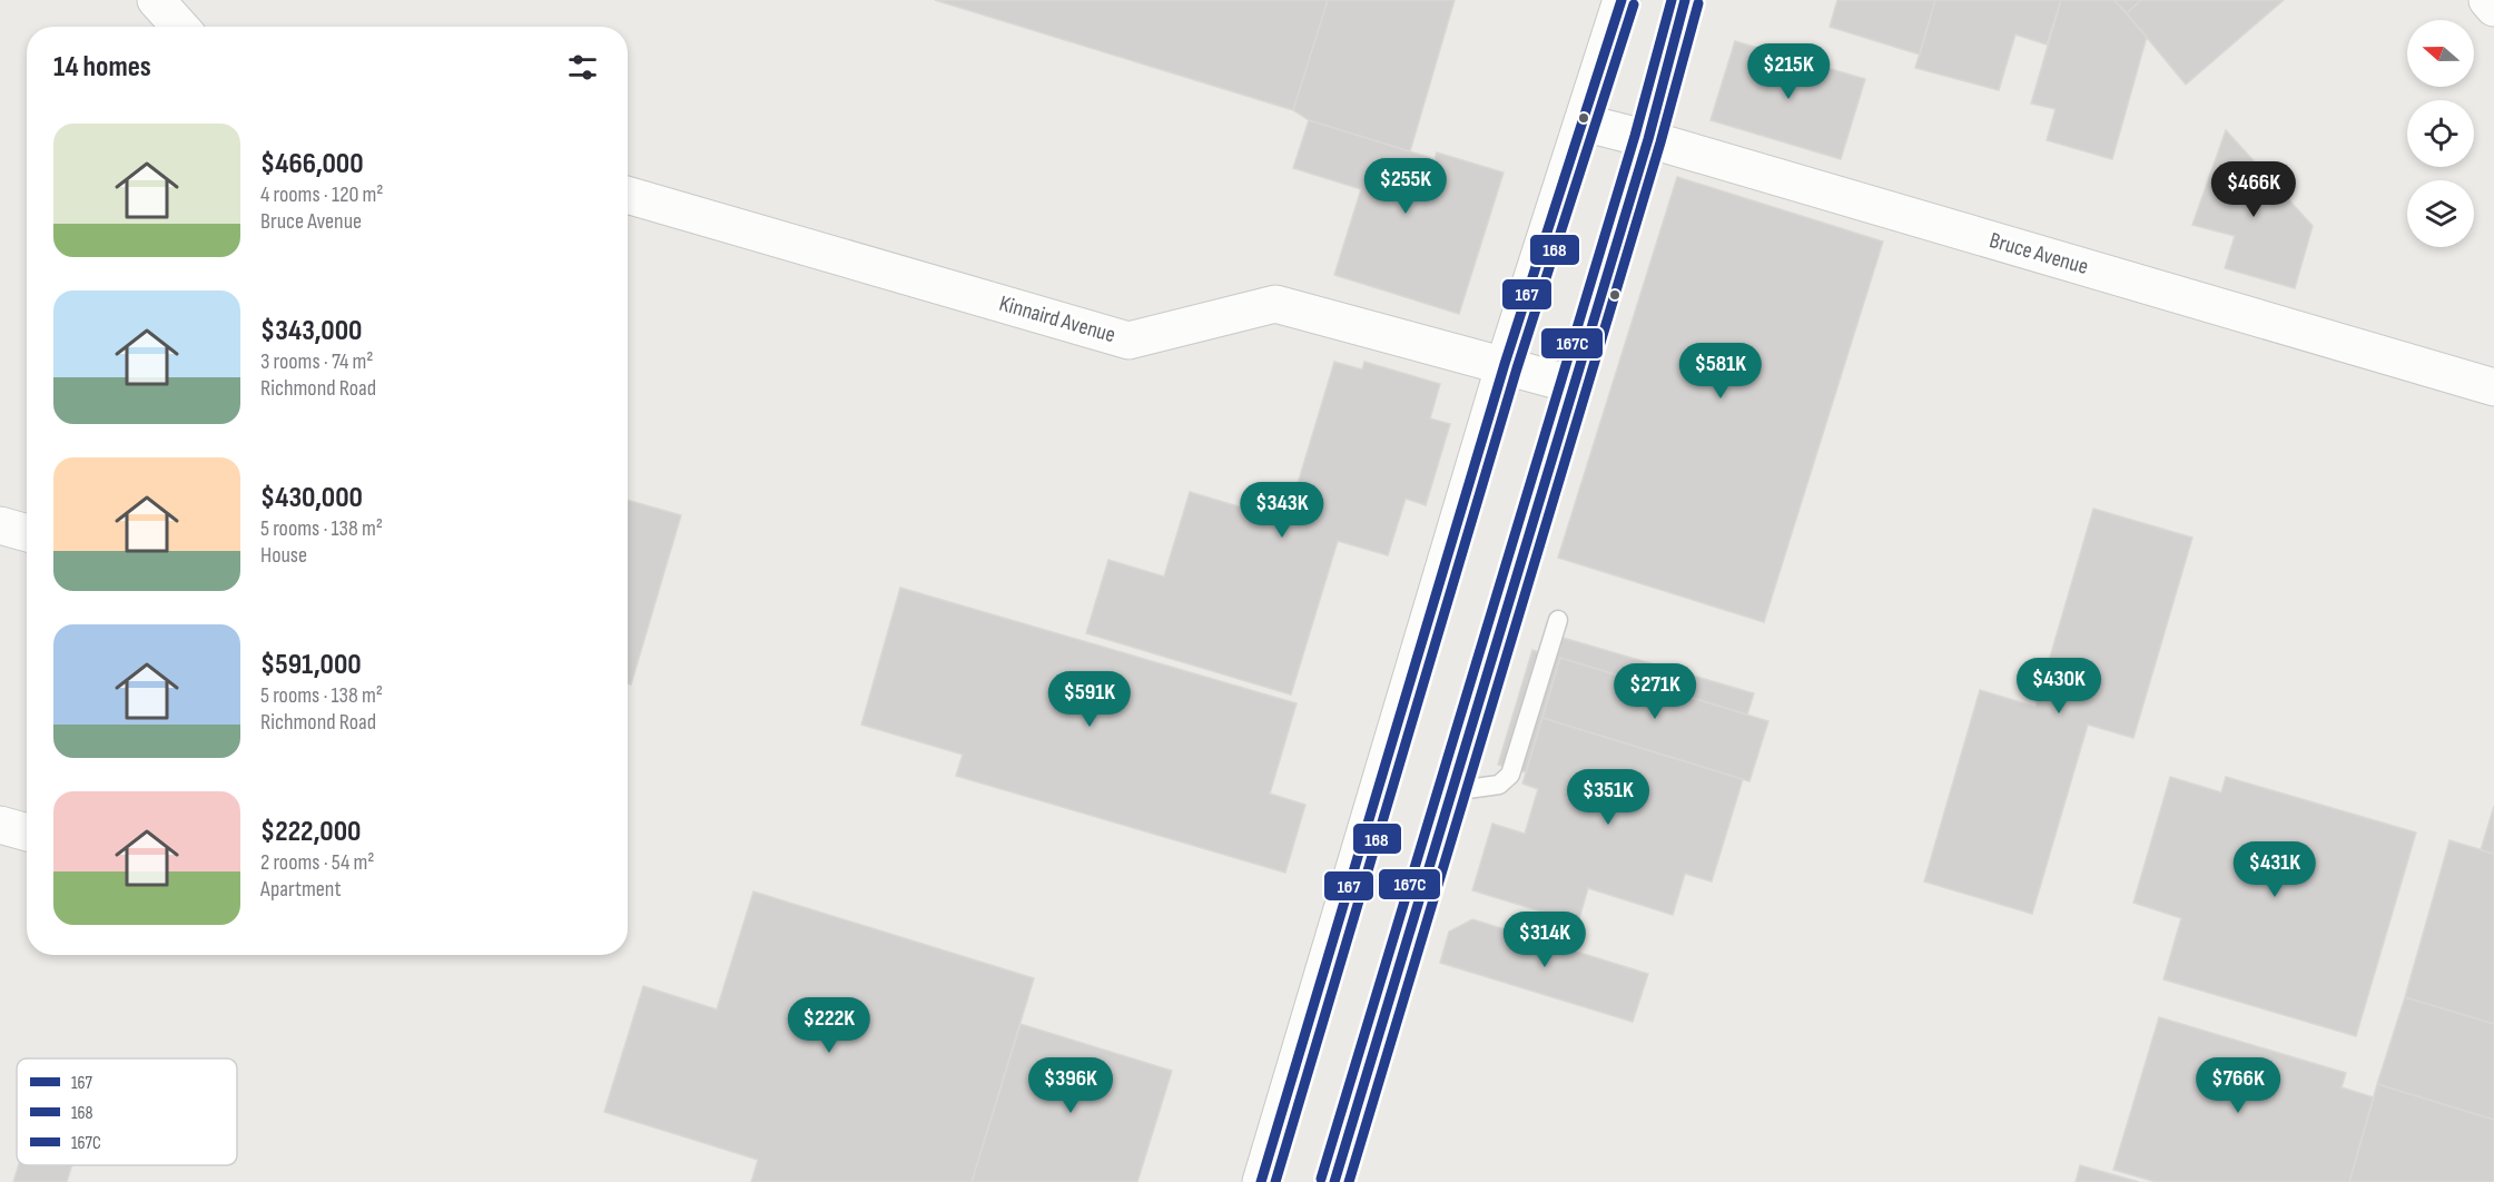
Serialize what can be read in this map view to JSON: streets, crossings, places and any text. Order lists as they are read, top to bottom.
{
  "streets": {
    "main road": ["Bruce Avenue", "Kinnaird Avenue"]
  },
  "lines": ["transit line 167", "transit line 167C", "transit line 168"],
  "legend": ["167", "168", "167C"],
  "north": "left",
  "page": {
    "heading": "14 homes",
    "price": [
      "$215K",
      "$255K",
      "$466K",
      "$581K",
      "$343K",
      "$430K",
      "$271K",
      "$591K",
      "$351K",
      "$431K",
      "$314K",
      "$222K",
      "$396K",
      "$766K"
    ],
    "list": [
      {
        "name": "$466,000",
        "note": "4 rooms · 120 m² · Bruce Avenue"
      },
      {
        "name": "$343,000",
        "note": "3 rooms · 74 m² · Richmond Road"
      },
      {
        "name": "$430,000",
        "note": "5 rooms · 138 m² · House"
      },
      {
        "name": "$591,000",
        "note": "5 rooms · 138 m² · Richmond Road"
      },
      {
        "name": "$222,000",
        "note": "2 rooms · 54 m² · Apartment"
      }
    ]
  }
}
